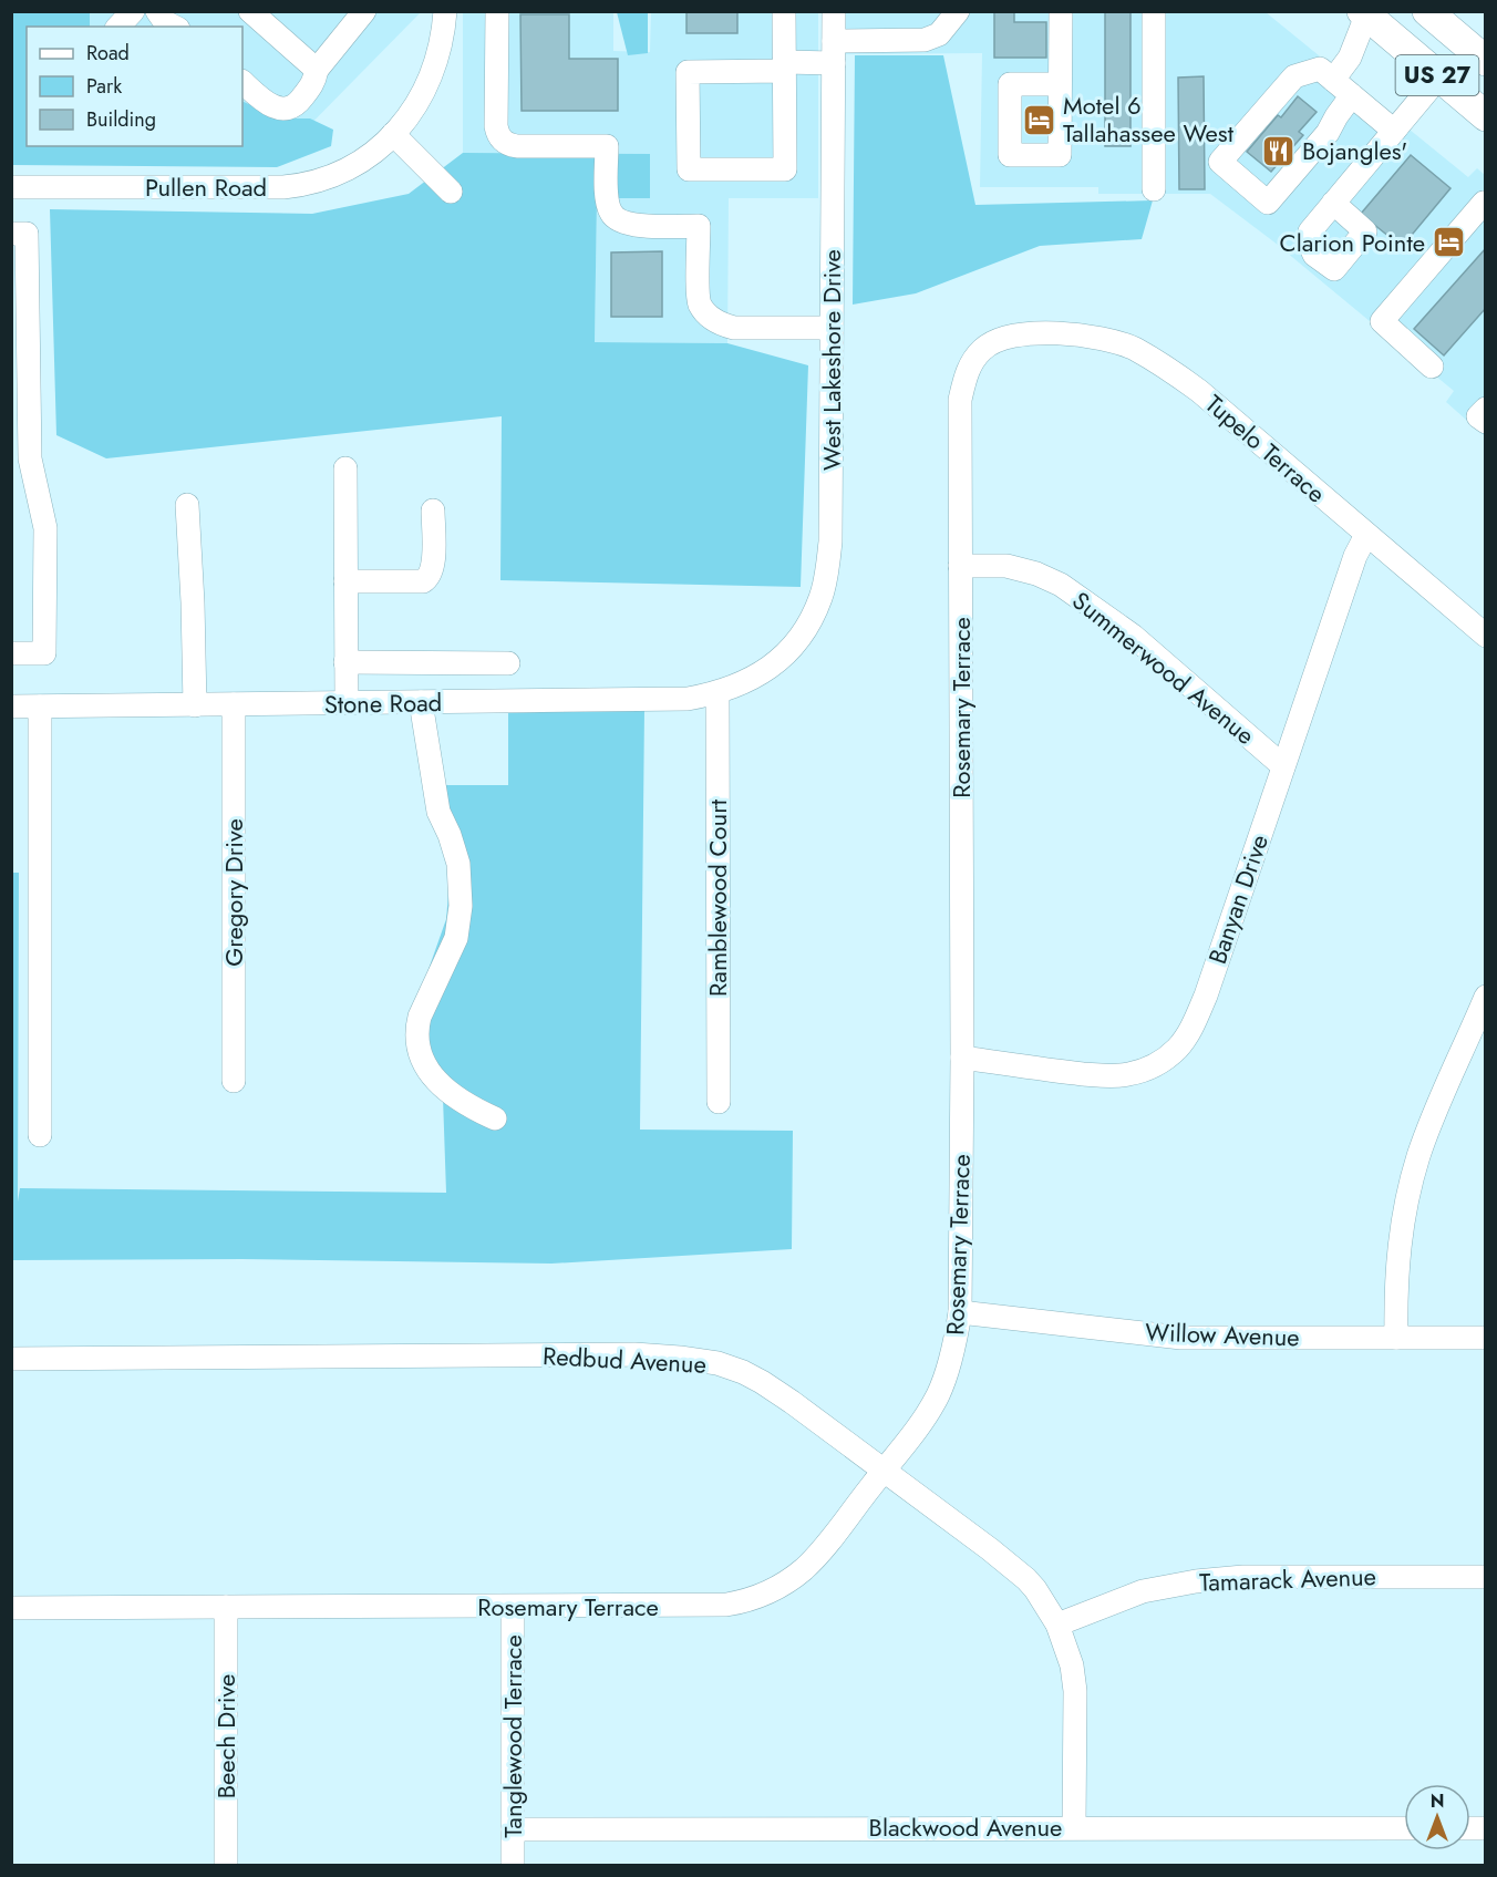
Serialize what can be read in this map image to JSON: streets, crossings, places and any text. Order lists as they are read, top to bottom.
{
  "streets": {
    "main road": ["US 27"],
    "street": [
      "Pullen Road",
      "West Lakeshore Drive",
      "Tupelo Terrace",
      "Summerwood Avenue",
      "Stone Road",
      "Rosemary Terrace",
      "Gregory Drive",
      "Ramblewood Court",
      "Banyan Drive",
      "Willow Avenue",
      "Redbud Avenue",
      "Tamarack Avenue",
      "Beech Drive",
      "Tanglewood Terrace",
      "Blackwood Avenue"
    ]
  },
  "crossings": [
    ["West Lakeshore Drive", "Stone Road"],
    ["Tupelo Terrace", "Rosemary Terrace"],
    ["Tupelo Terrace", "Banyan Drive"],
    ["Summerwood Avenue", "Rosemary Terrace"],
    ["Summerwood Avenue", "Banyan Drive"],
    ["Stone Road", "Gregory Drive"],
    ["Stone Road", "Ramblewood Court"],
    ["Rosemary Terrace", "Banyan Drive"],
    ["Rosemary Terrace", "Willow Avenue"],
    ["Rosemary Terrace", "Redbud Avenue"],
    ["Rosemary Terrace", "Beech Drive"],
    ["Rosemary Terrace", "Tanglewood Terrace"],
    ["Redbud Avenue", "Tamarack Avenue"],
    ["Redbud Avenue", "Blackwood Avenue"],
    ["Tanglewood Terrace", "Blackwood Avenue"]
  ],
  "places": {
    "hotel": ["Motel 6 Tallahassee West", "Clarion Pointe"],
    "restaurant": ["Bojangles'"]
  },
  "legend": ["Road", "Park", "Building"],
  "north": "top"
}
